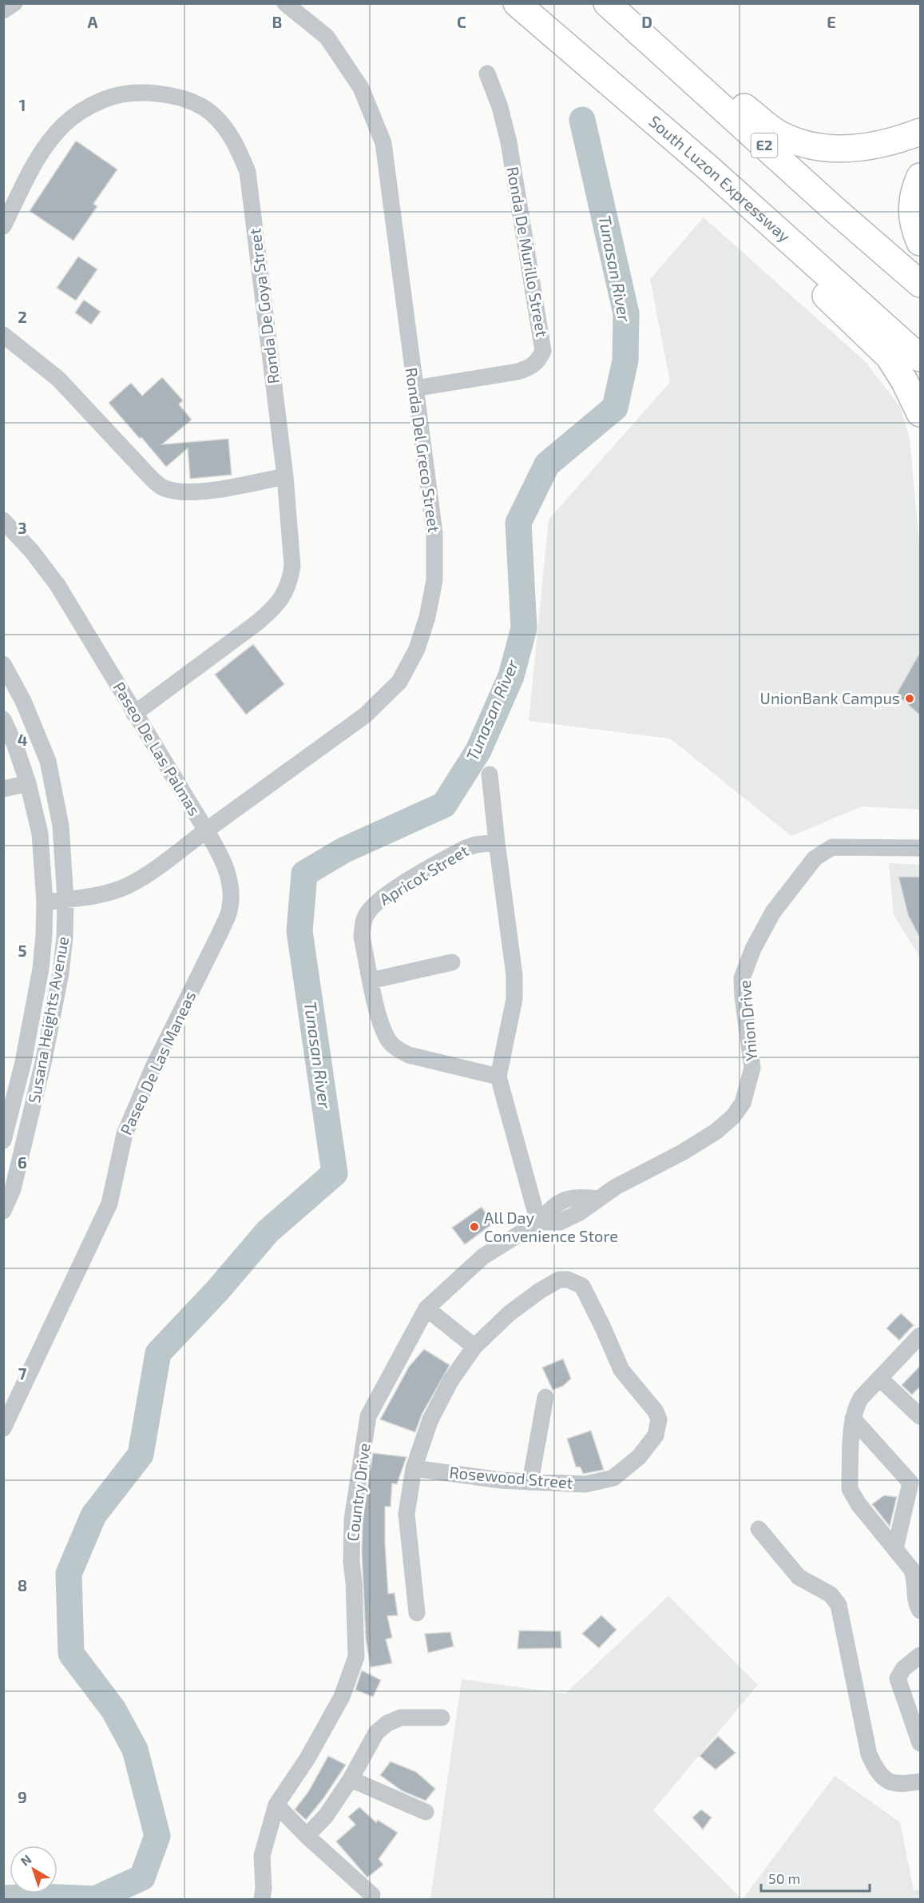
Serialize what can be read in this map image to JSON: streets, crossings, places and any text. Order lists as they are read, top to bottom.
{
  "streets": {
    "highway": ["E2", "South Luzon Expressway"],
    "street": [
      "Ronda De Murillo Street",
      "Ronda De Goya Street",
      "Ronda Del Greco Street",
      "Paseo De Las Palmas",
      "Apricot Street",
      "Susana Heights Avenue",
      "Ynion Drive",
      "Paseo De Las Maneas",
      "Rosewood Street",
      "Country Drive"
    ]
  },
  "crossings": [
    ["Ronda De Murillo Street", "Ronda Del Greco Street"],
    ["Ronda De Goya Street", "Paseo De Las Palmas"],
    ["Ronda Del Greco Street", "Paseo De Las Palmas"],
    ["Ronda Del Greco Street", "Paseo De Las Maneas"],
    ["Paseo De Las Palmas", "Susana Heights Avenue"],
    ["Paseo De Las Palmas", "Paseo De Las Maneas"],
    ["Ynion Drive", "Country Drive"]
  ],
  "water": ["Tunasan River"],
  "places": ["UnionBank Campus", "All Day Convenience Store"],
  "scale_bar": "50 m",
  "north": "top left",
  "grid": {
    "columns": [
      "A",
      "B",
      "C",
      "D",
      "E"
    ],
    "rows": [
      "1",
      "2",
      "3",
      "4",
      "5",
      "6",
      "7",
      "8",
      "9"
    ]
  }
}
